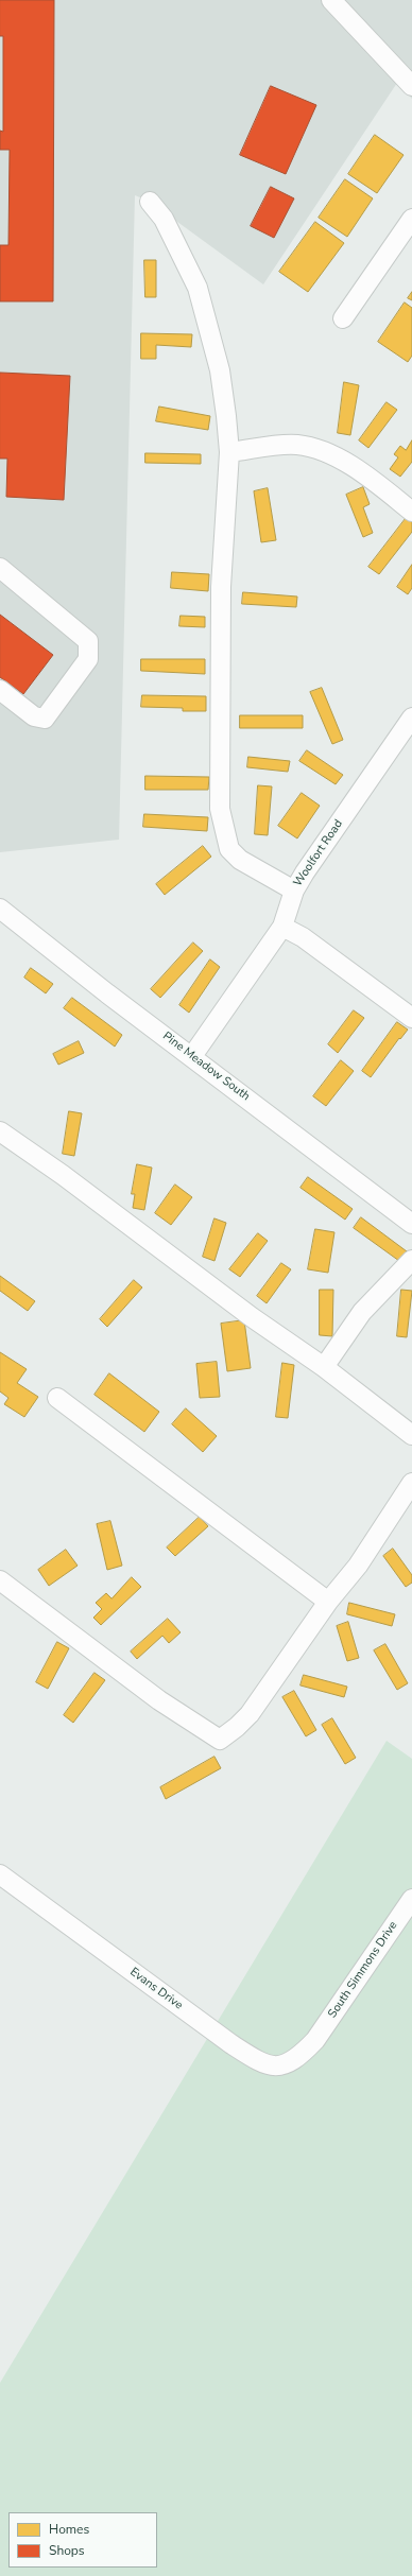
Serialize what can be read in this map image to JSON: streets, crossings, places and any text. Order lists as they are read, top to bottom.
{
  "streets": {
    "street": [
      "Woolfort Road",
      "Pine Meadow South",
      "South Simmons Drive",
      "Evans Drive"
    ]
  },
  "crossings": [
    ["Woolfort Road", "Pine Meadow South"],
    ["South Simmons Drive", "Evans Drive"]
  ],
  "legend": ["Homes", "Shops"]
}
